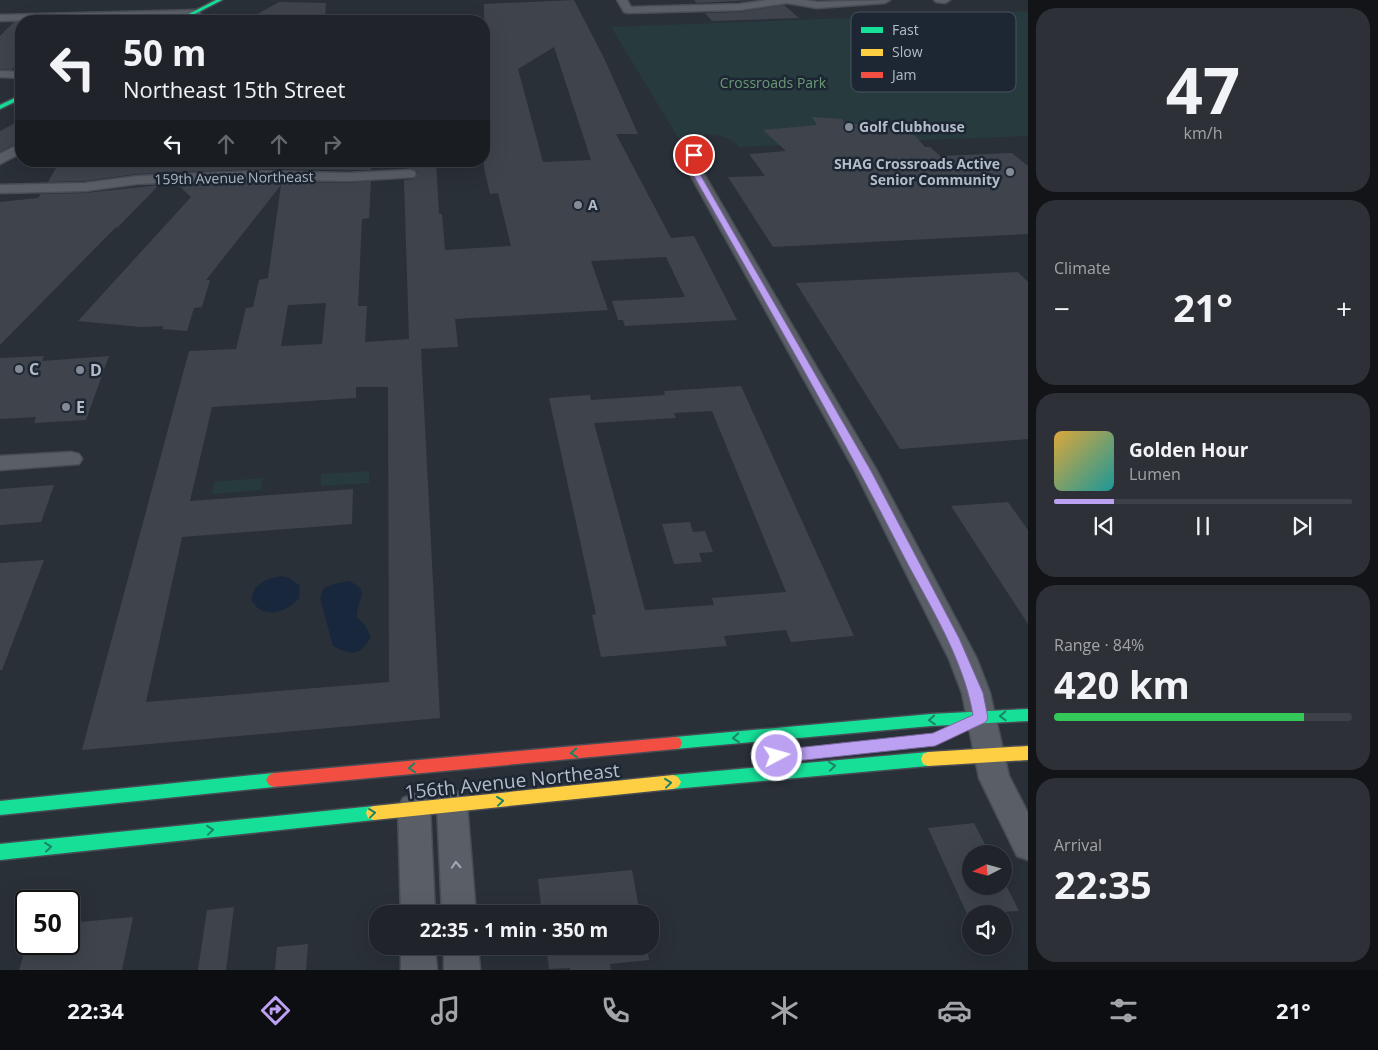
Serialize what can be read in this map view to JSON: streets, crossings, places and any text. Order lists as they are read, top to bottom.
{
  "streets": {
    "main road": ["156th Avenue Northeast"],
    "street": ["159th Avenue Northeast"]
  },
  "parks": ["Crossroads Park"],
  "places": [
    "Golf Clubhouse",
    "SHAG Crossroads Active Senior Community",
    "A",
    "C",
    "D",
    "E"
  ],
  "legend": ["Fast", "Slow", "Jam"],
  "north": "left",
  "page": {
    "tile": [
      ["47", "km/h"],
      "Climate",
      ["Range · 84%", "420 km"],
      ["Arrival", "22:35"]
    ],
    "turn": ["50 m", "Northeast 15th Street"],
    "heat": ["−", "21°", "+"],
    "song": ["Golden Hour", "Lumen"],
    "limit": "50",
    "trip": "22:35 · 1 min · 350 m",
    "tabs": ["22:34", "21°"]
  }
}
